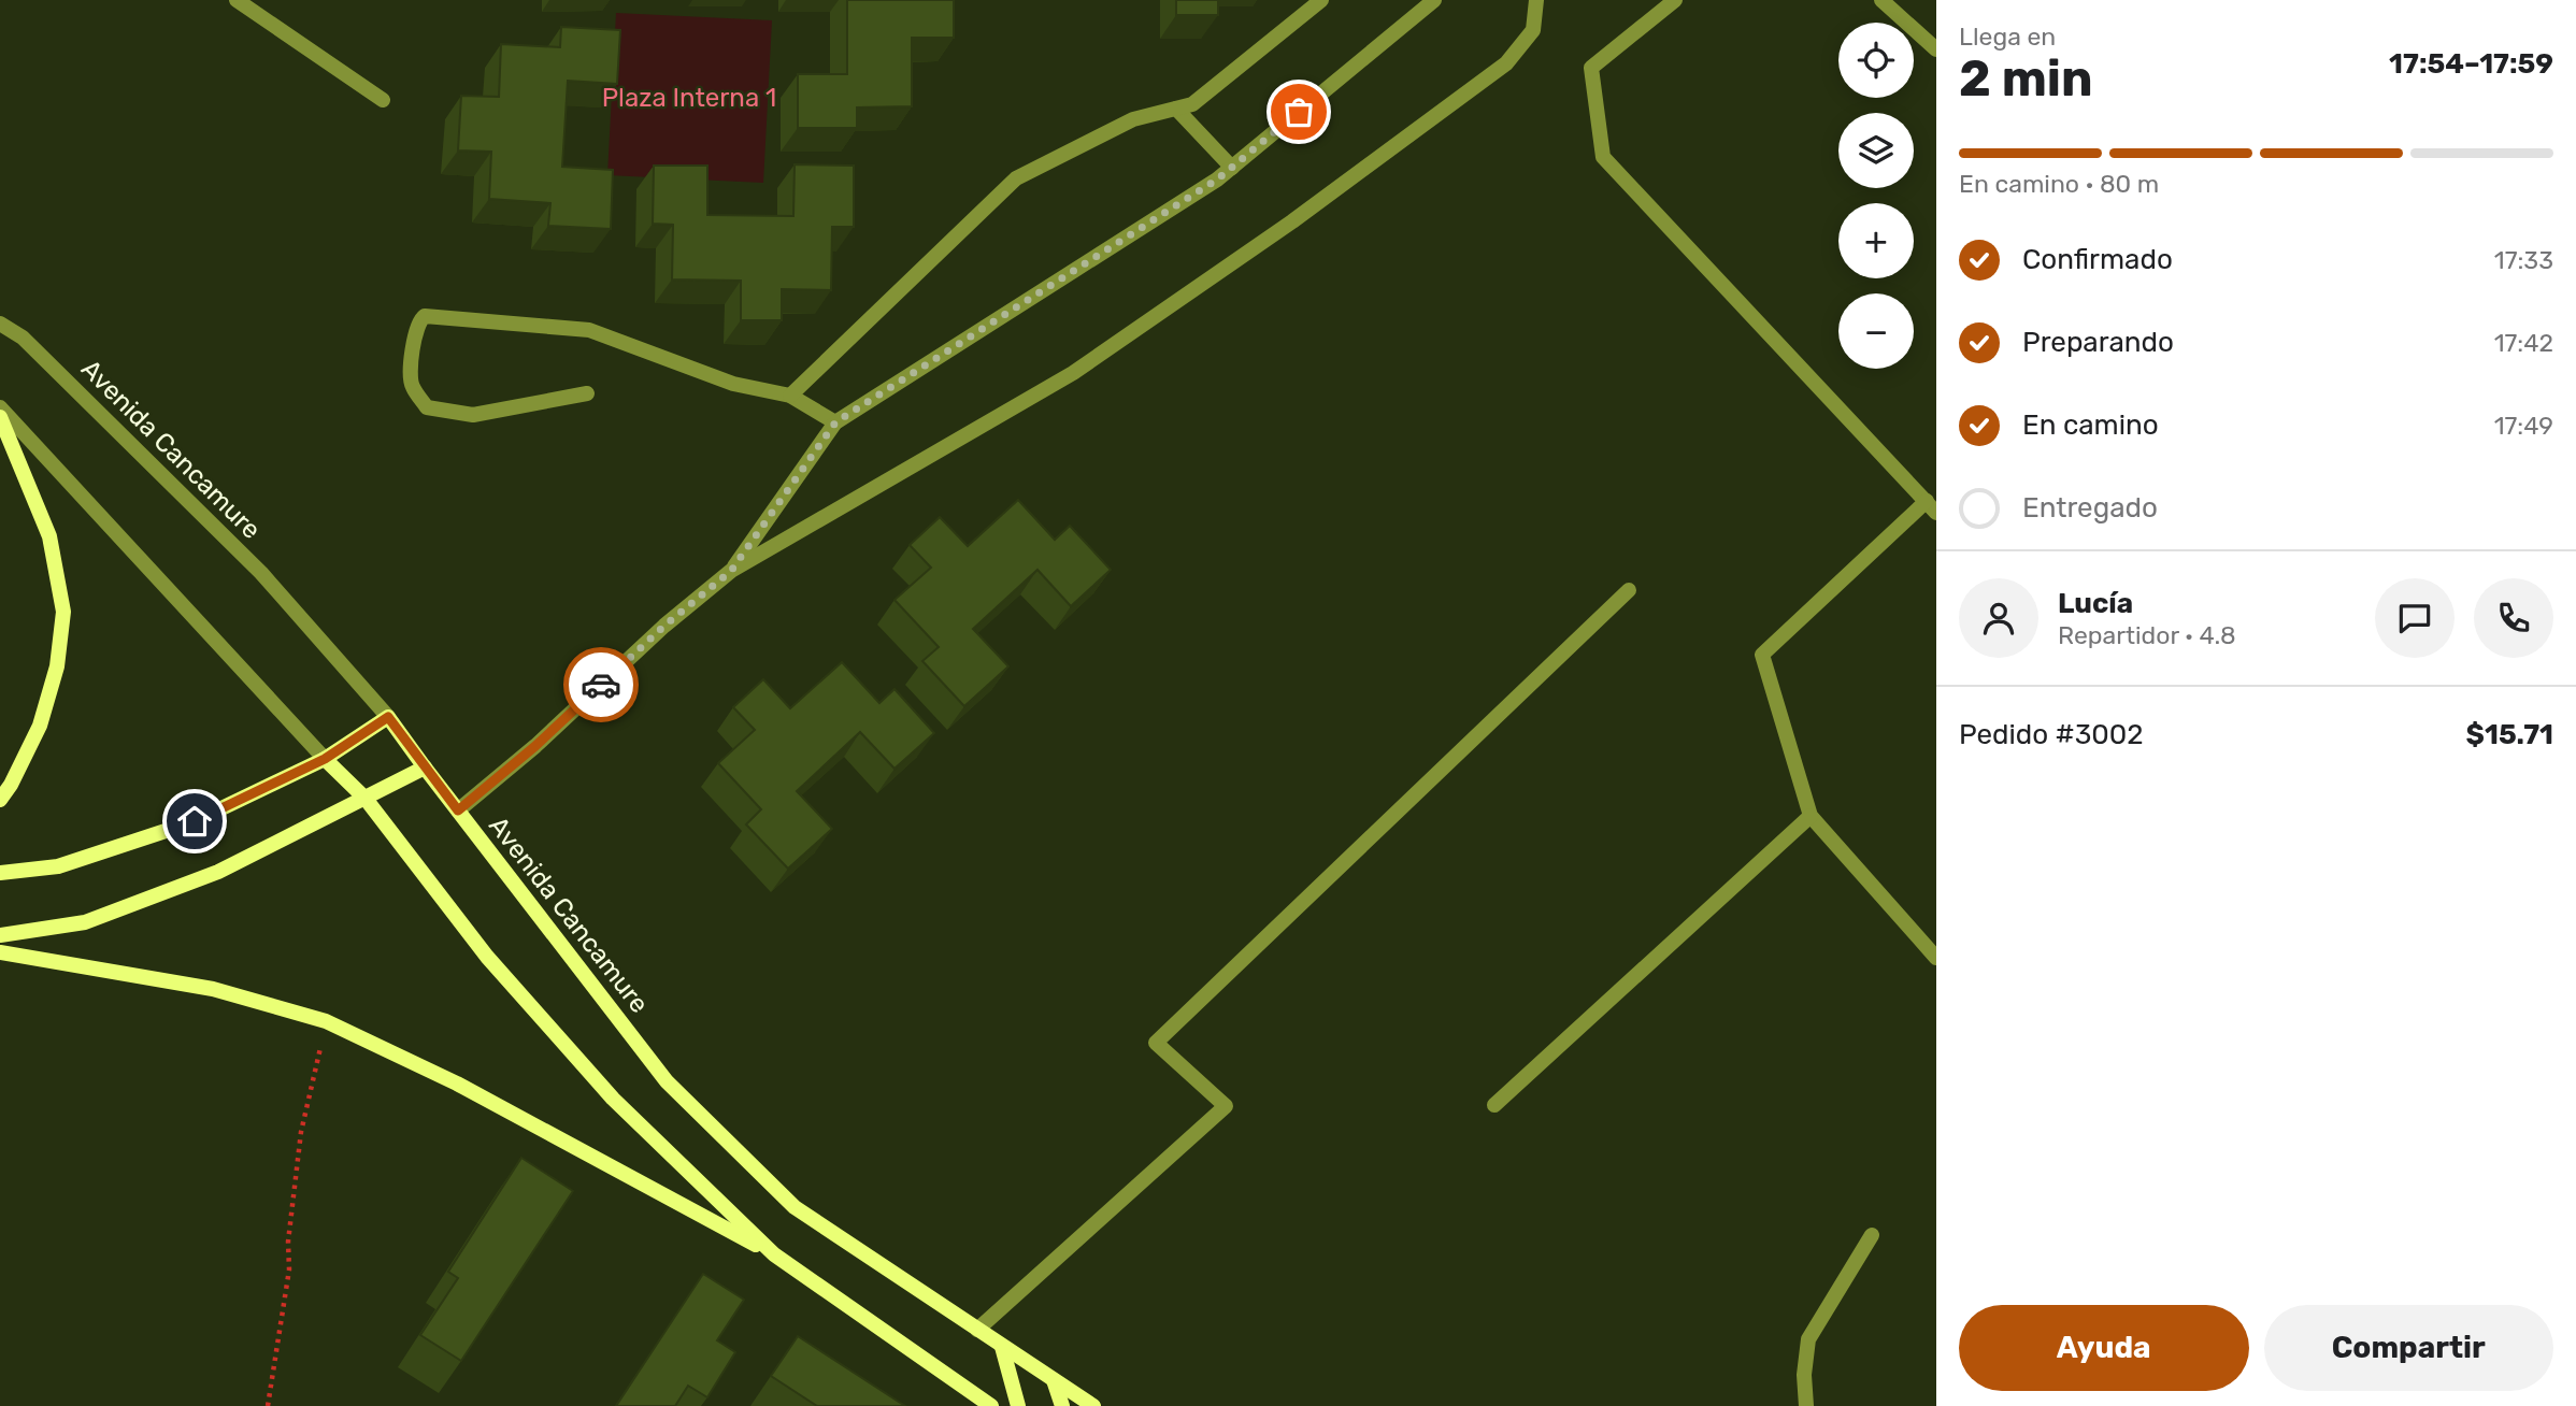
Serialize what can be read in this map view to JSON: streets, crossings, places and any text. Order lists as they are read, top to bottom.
{
  "streets": {
    "main road": ["Avenida Cancamure"]
  },
  "parks": ["Plaza Interna 1"],
  "page": {
    "heading": ["2 min", "Llega en", "17:54–17:59"],
    "panel": [
      "Lucía",
      "Repartidor · 4.8",
      "Pedido #3002",
      "$15.71"
    ],
    "map_buttons": ["+", "−"],
    "bar": "En camino · 80 m",
    "list": [
      ["Confirmado", "17:33"],
      ["Preparando", "17:42"],
      ["En camino", "17:49"],
      "Entregado"
    ],
    "buttons": ["Ayuda", "Compartir"]
  }
}
